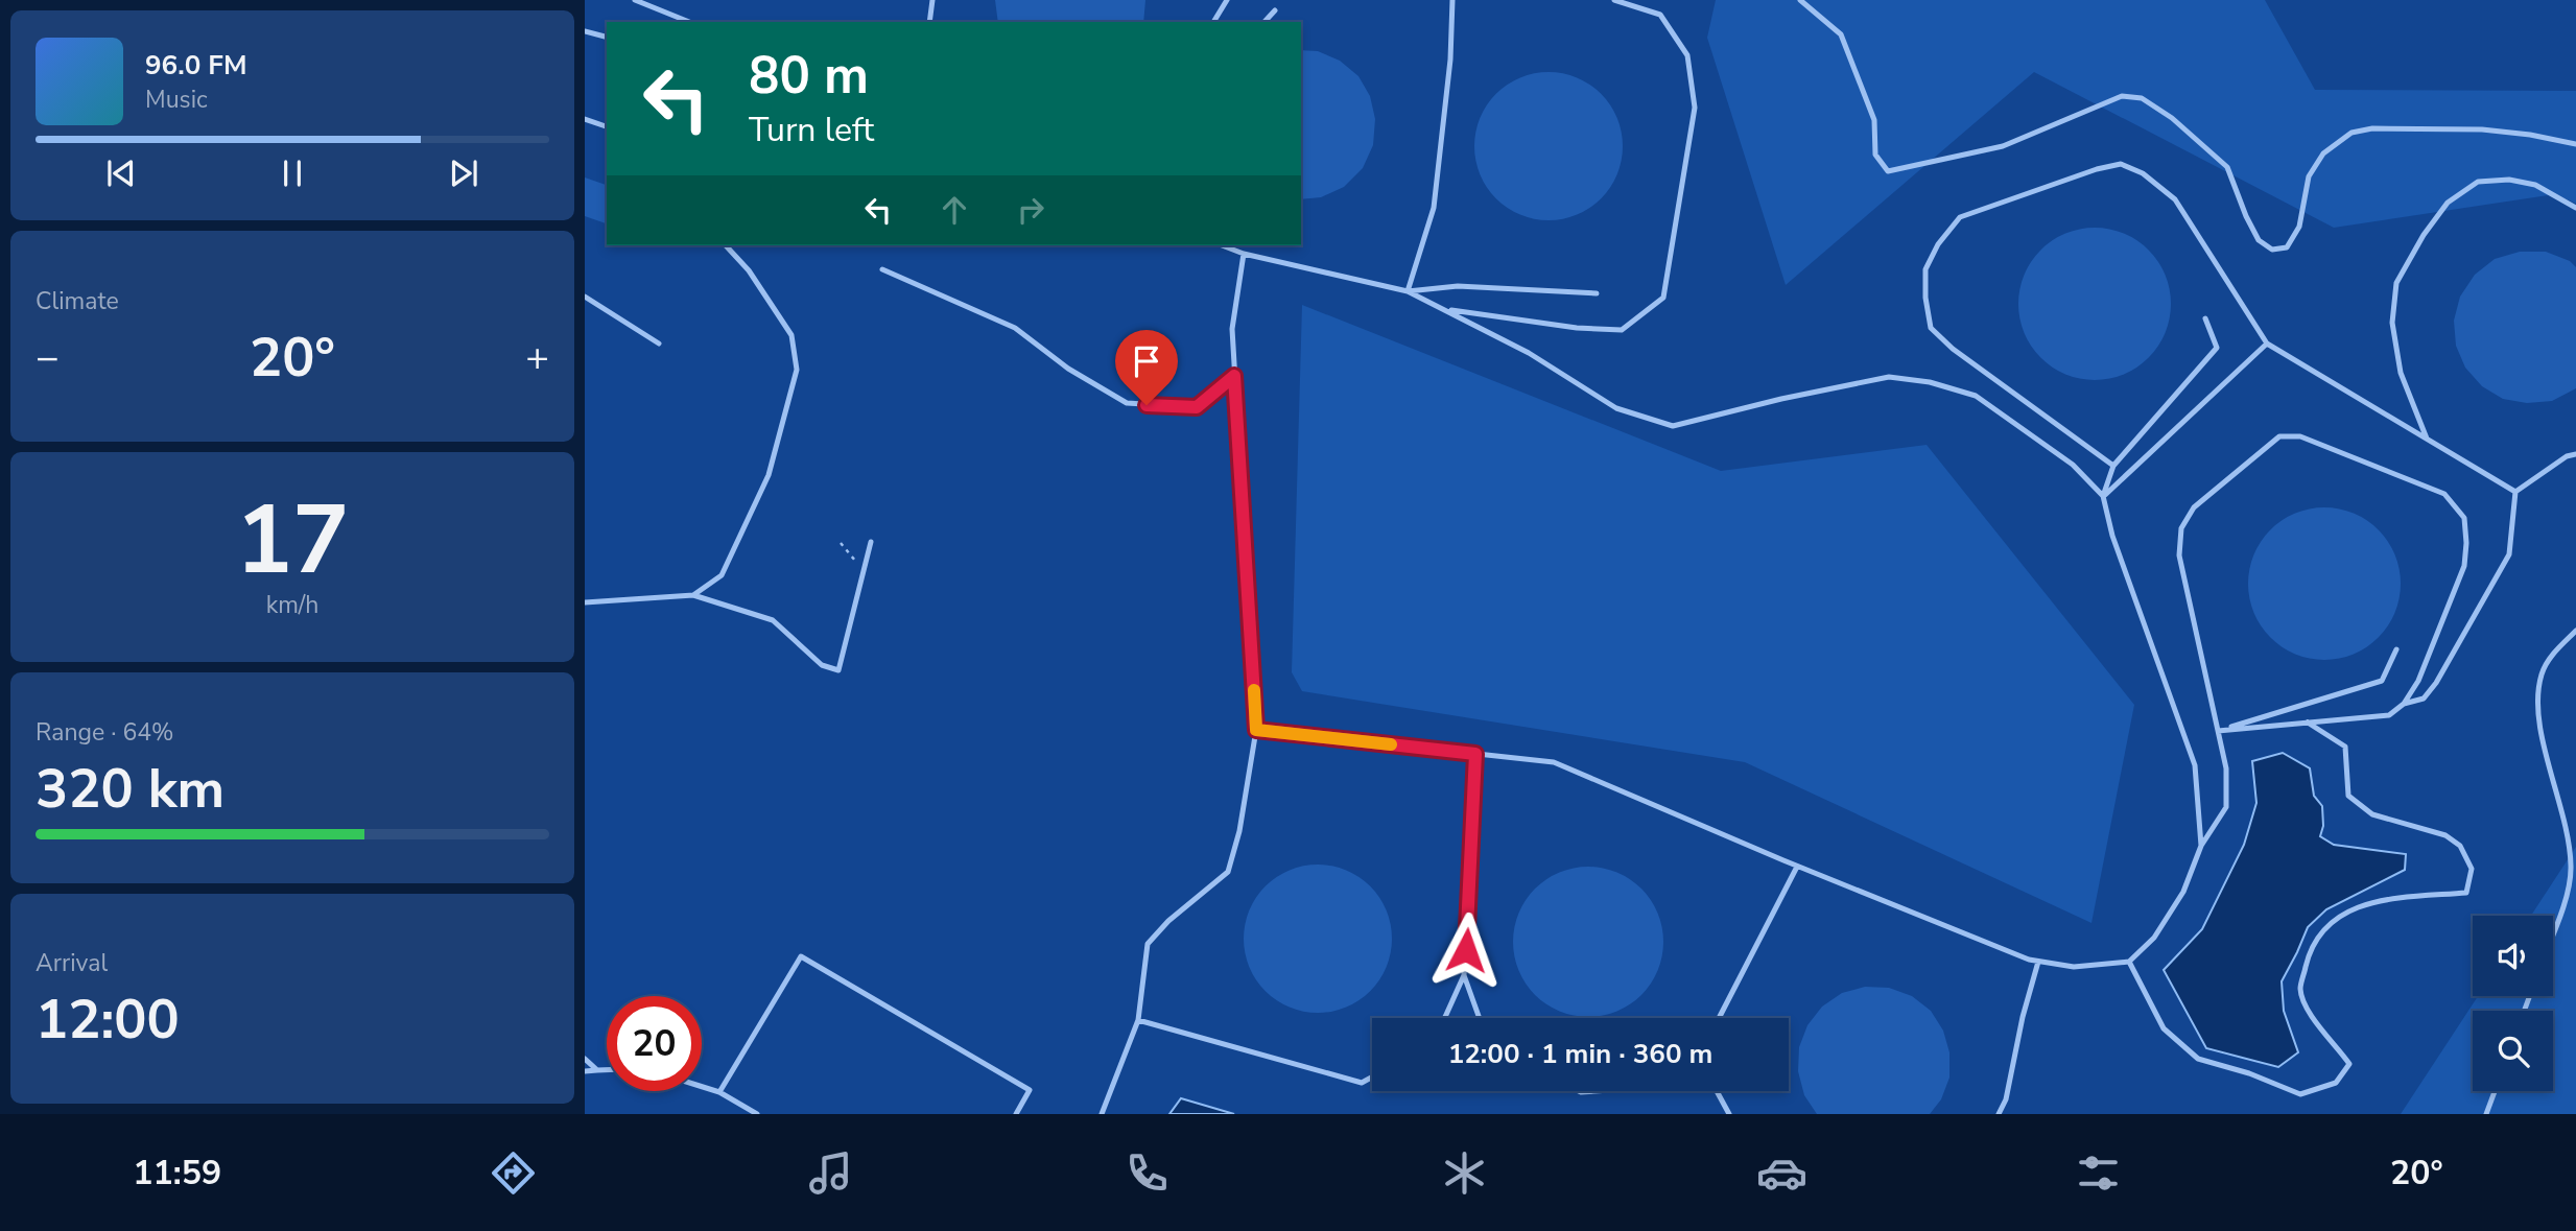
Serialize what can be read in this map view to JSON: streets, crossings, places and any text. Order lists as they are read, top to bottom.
{
  "page": {
    "turn": ["80 m", "Turn left"],
    "song": ["96.0 FM", "Music"],
    "tile": [
      "Climate",
      ["17", "km/h"],
      ["Range · 64%", "320 km"],
      ["Arrival", "12:00"]
    ],
    "heat": ["−", "20°", "+"],
    "limit": "20",
    "trip": "12:00 · 1 min · 360 m",
    "tabs": ["11:59", "20°"]
  }
}
